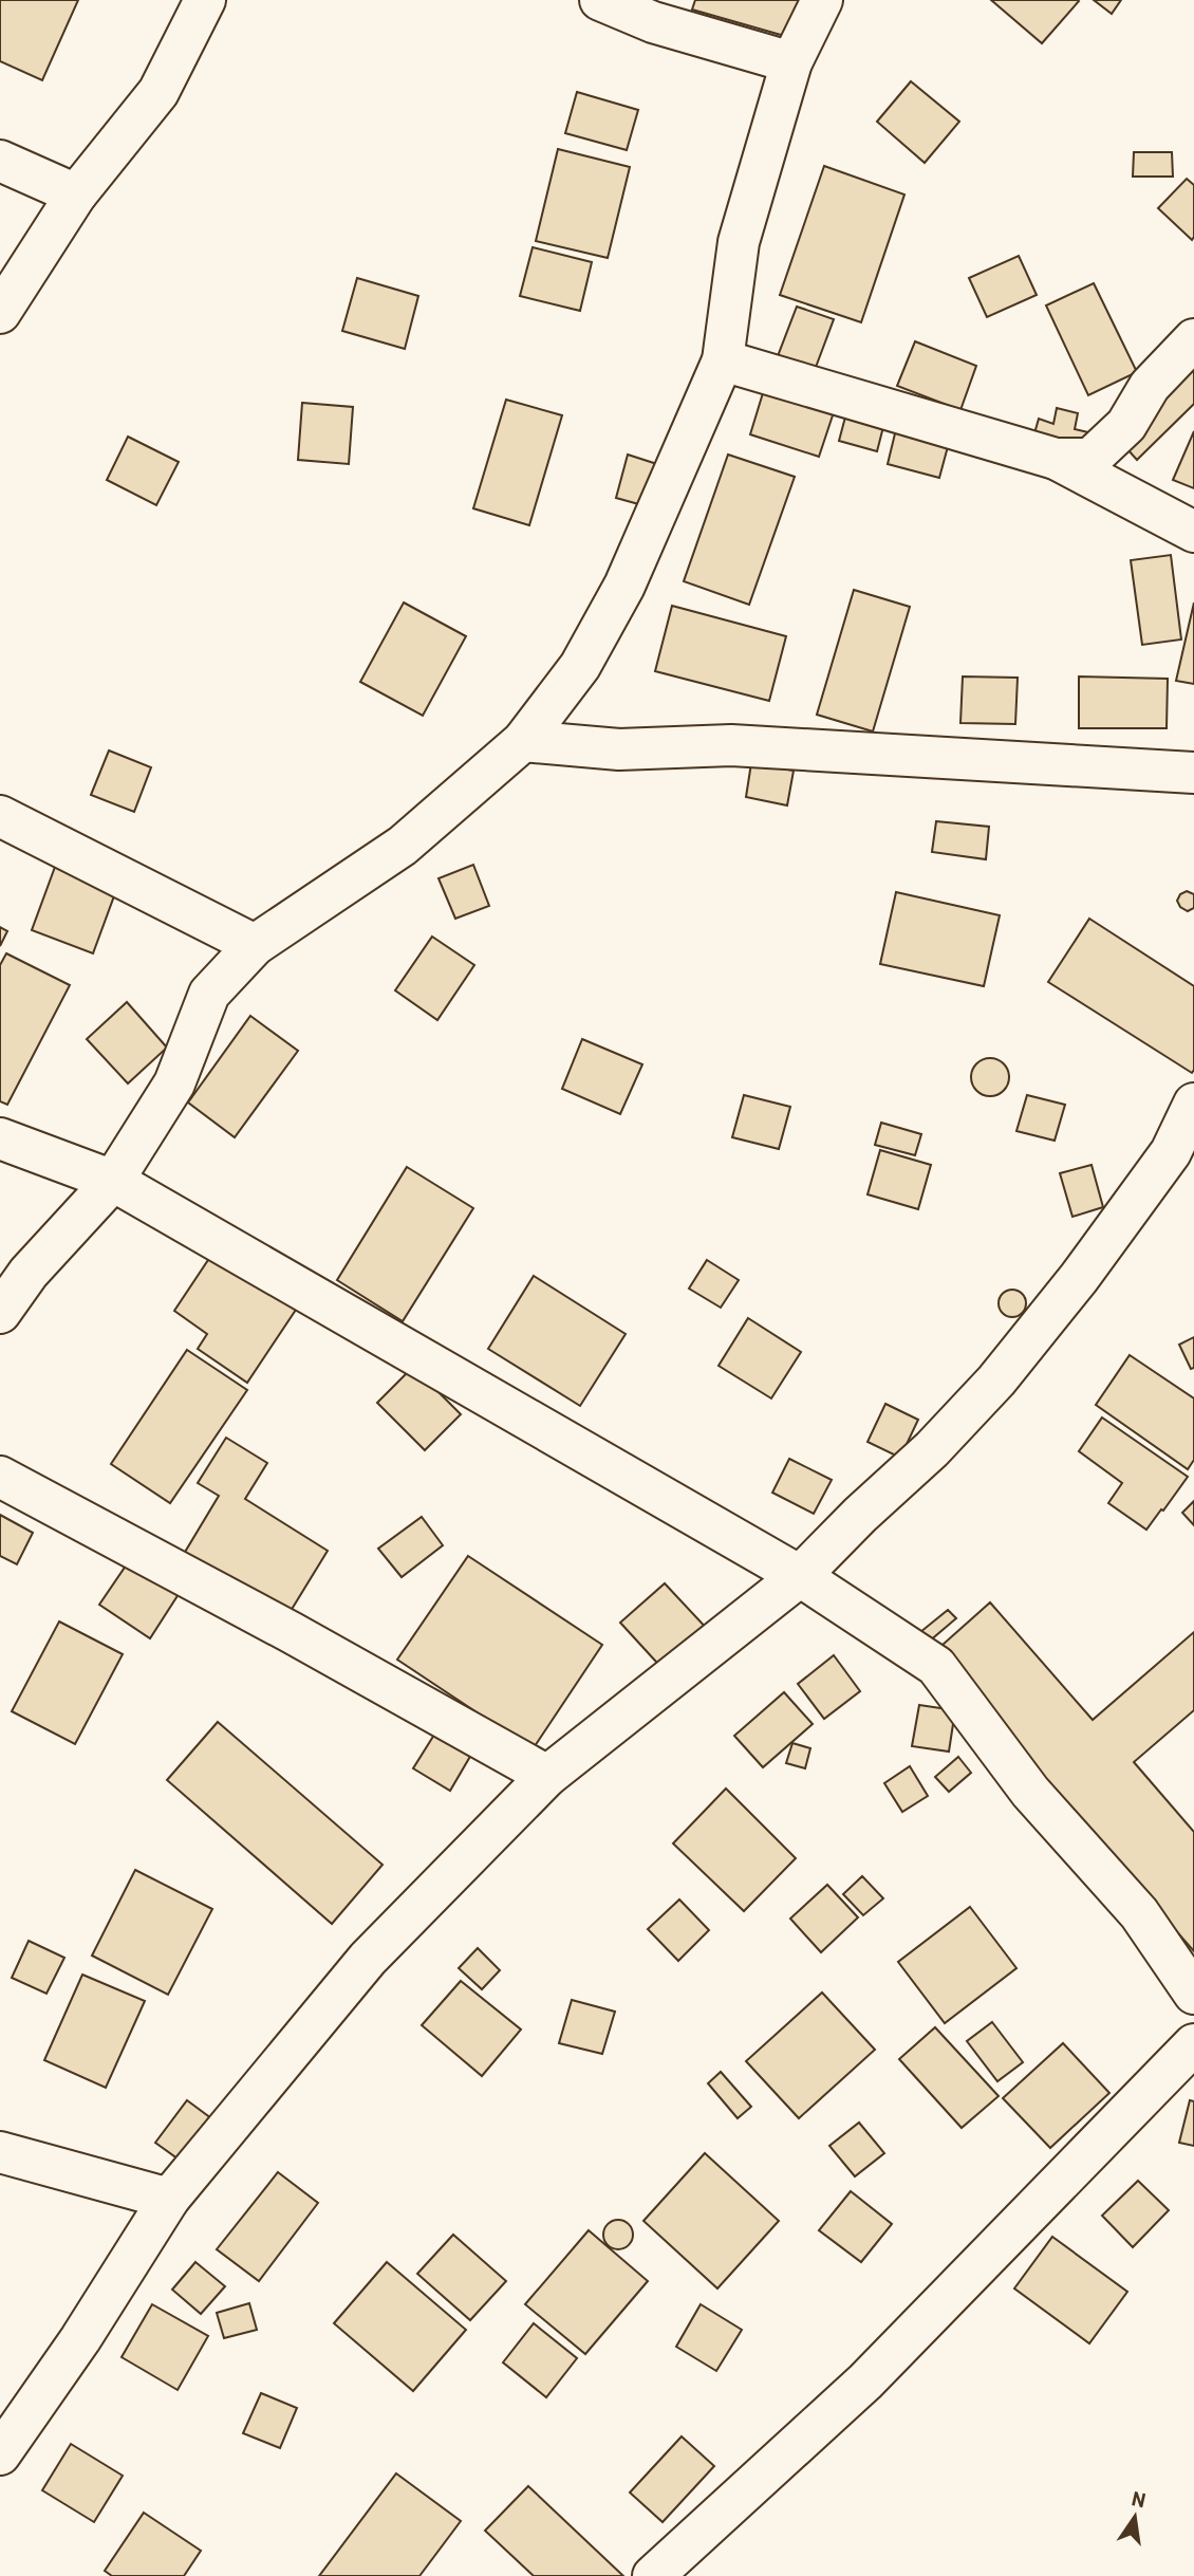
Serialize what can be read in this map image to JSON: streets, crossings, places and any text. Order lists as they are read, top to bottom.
{
  "north": "top"
}
